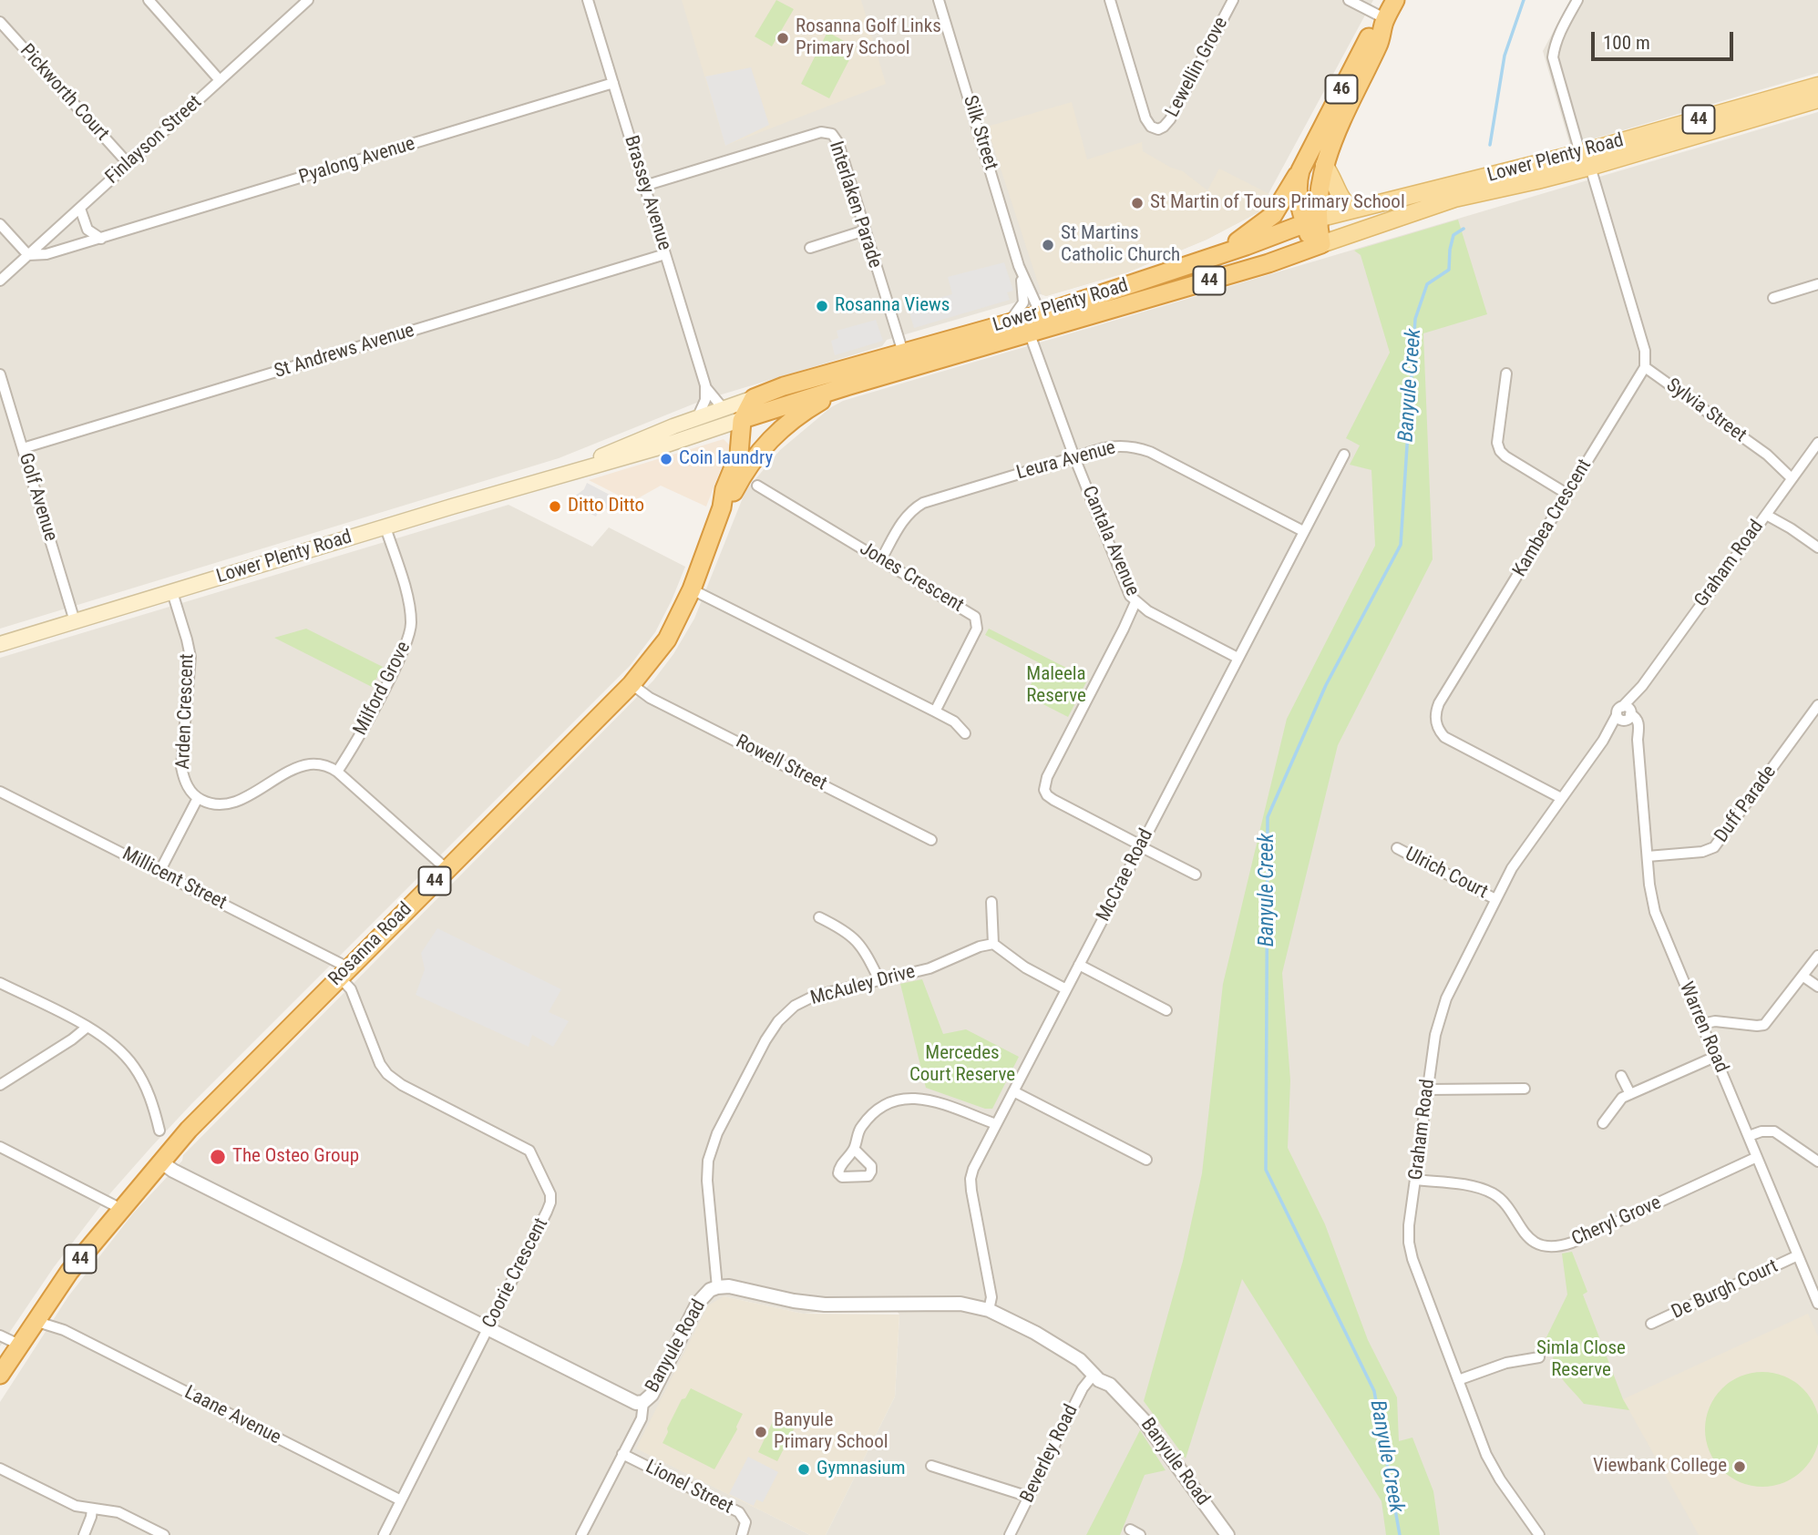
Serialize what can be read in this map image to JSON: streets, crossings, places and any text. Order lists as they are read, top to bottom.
{
  "streets": {
    "highway": [
      "46",
      "44",
      "Lower Plenty Road",
      "Rosanna Road"
    ],
    "street": [
      "Lewellin Grove",
      "Pickworth Court",
      "Silk Street",
      "Finlayson Street",
      "Pyalong Avenue",
      "Brassey Avenue",
      "Interlaken Parade",
      "St Andrews Avenue",
      "Sylvia Street",
      "Leura Avenue",
      "Golf Avenue",
      "Kambea Crescent",
      "Cantala Avenue",
      "Graham Road",
      "Jones Crescent",
      "Milford Grove",
      "Arden Crescent",
      "Rowell Street",
      "Duff Parade",
      "Ulrich Court",
      "McCrae Road",
      "Millicent Street",
      "McAuley Drive",
      "Warren Road",
      "Cheryl Grove",
      "Coorie Crescent",
      "De Burgh Court",
      "Banyule Road",
      "Laane Avenue",
      "Beverley Road",
      "Lionel Street"
    ]
  },
  "crossings": [
    ["46", "Lower Plenty Road"],
    ["Pickworth Court", "Finlayson Street"],
    ["Silk Street", "Lower Plenty Road"],
    ["Finlayson Street", "Pyalong Avenue"],
    ["Lower Plenty Road", "Brassey Avenue"],
    ["Lower Plenty Road", "Interlaken Parade"],
    ["Lower Plenty Road", "Golf Avenue"],
    ["Lower Plenty Road", "Cantala Avenue"],
    ["Lower Plenty Road", "Milford Grove"],
    ["Lower Plenty Road", "Arden Crescent"],
    ["Lower Plenty Road", "Rosanna Road"],
    ["Pyalong Avenue", "Brassey Avenue"],
    ["Brassey Avenue", "Interlaken Parade"],
    ["Brassey Avenue", "St Andrews Avenue"],
    ["St Andrews Avenue", "Golf Avenue"],
    ["Sylvia Street", "Kambea Crescent"],
    ["Sylvia Street", "Graham Road"],
    ["Leura Avenue", "Cantala Avenue"],
    ["Leura Avenue", "Jones Crescent"],
    ["Leura Avenue", "McCrae Road"],
    ["Kambea Crescent", "Graham Road"],
    ["Cantala Avenue", "McCrae Road"],
    ["Graham Road", "Ulrich Court"],
    ["Graham Road", "Warren Road"],
    ["Graham Road", "Cheryl Grove"],
    ["Milford Grove", "Arden Crescent"],
    ["Rowell Street", "Rosanna Road"],
    ["Duff Parade", "Warren Road"],
    ["McCrae Road", "Banyule Road"],
    ["Millicent Street", "Rosanna Road"],
    ["Millicent Street", "Coorie Crescent"],
    ["Rosanna Road", "Coorie Crescent"],
    ["Rosanna Road", "Banyule Road"],
    ["Rosanna Road", "Laane Avenue"],
    ["McAuley Drive", "Banyule Road"],
    ["Warren Road", "Cheryl Grove"],
    ["Warren Road", "De Burgh Court"],
    ["Coorie Crescent", "Banyule Road"],
    ["Coorie Crescent", "Laane Avenue"],
    ["Banyule Road", "Beverley Road"]
  ],
  "water": ["Banyule Creek"],
  "parks": ["Maleela Reserve", "Mercedes Court Reserve", "Simla Close Reserve"],
  "places": [
    "Rosanna Golf Links Primary School",
    "St Martin of Tours Primary School",
    "St Martins Catholic Church",
    "Rosanna Views",
    "Coin laundry",
    "Ditto Ditto",
    "The Osteo Group",
    "Banyule Primary School",
    "Viewbank College",
    "Gymnasium"
  ],
  "scale_bar": "100 m"
}
